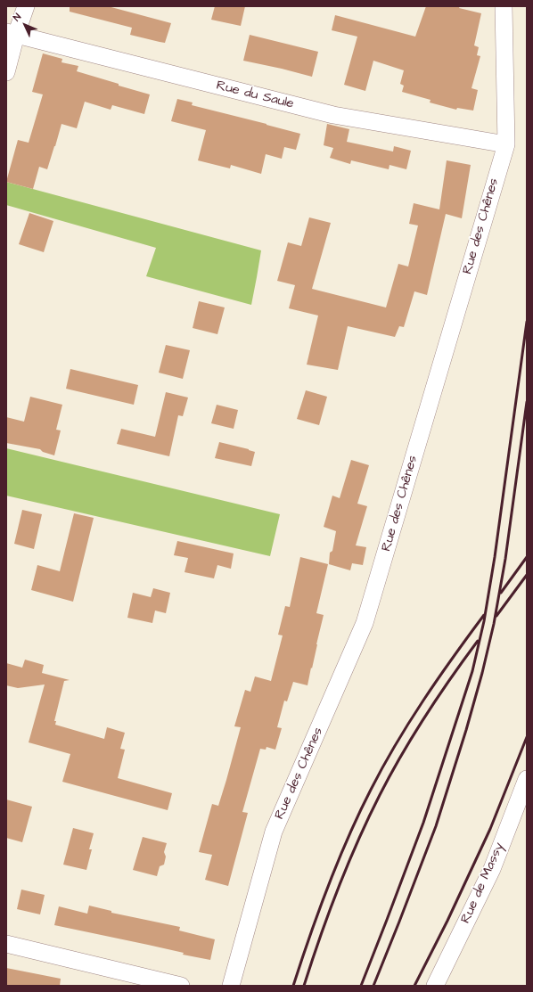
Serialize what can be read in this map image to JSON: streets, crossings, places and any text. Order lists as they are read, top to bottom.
{
  "streets": {
    "street": ["Rue du Saule", "Rue des Chênes", "Rue de Massy"]
  },
  "crossings": [
    ["Rue du Saule", "Rue des Chênes"]
  ],
  "north": "top left"
}
